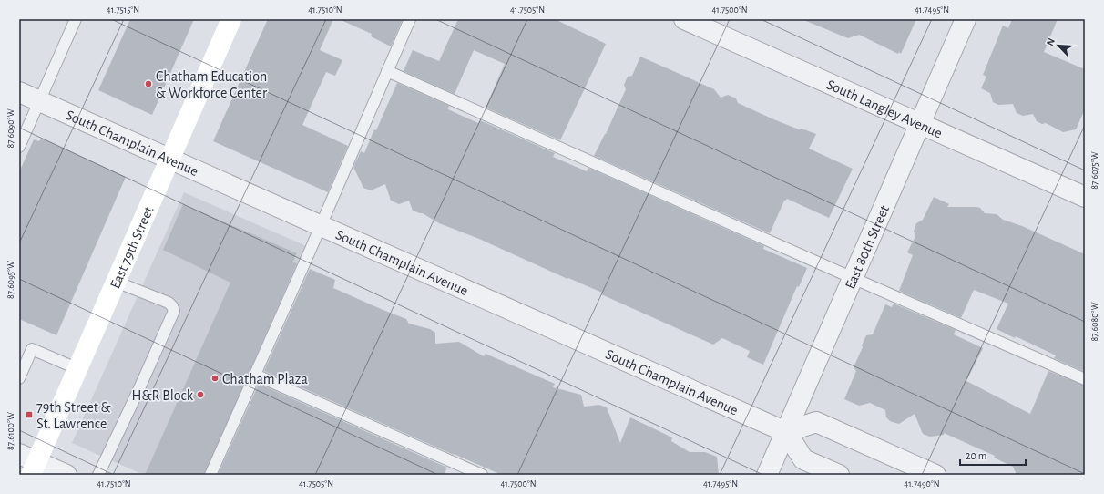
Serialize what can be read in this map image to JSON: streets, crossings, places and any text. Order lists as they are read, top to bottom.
{
  "streets": {
    "main road": ["East 79th Street"],
    "street": ["South Langley Avenue", "South Champlain Avenue", "East 80th Street"]
  },
  "crossings": [
    ["South Langley Avenue", "East 80th Street"],
    ["South Champlain Avenue", "East 79th Street"],
    ["South Champlain Avenue", "East 80th Street"]
  ],
  "places": {
    "other": ["Chatham Education & Workforce Center", "Chatham Plaza", "H&R Block"],
    "transit": ["79th Street & St. Lawrence"]
  },
  "scale_bar": "20 m",
  "north": "top left",
  "coordinates": [
    "41.7515°N",
    "41.7510°N",
    "41.7505°N",
    "41.7500°N",
    "41.7495°N",
    "87.6090°W",
    "87.6075°W",
    "87.6095°W",
    "87.6080°W",
    "87.6100°W",
    "41.7490°N"
  ]
}
